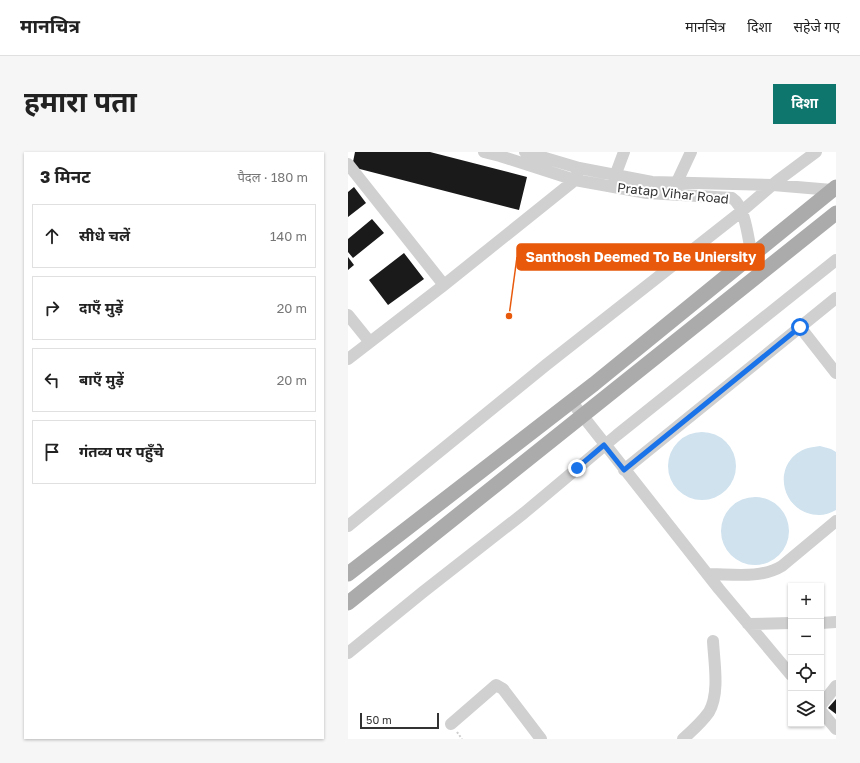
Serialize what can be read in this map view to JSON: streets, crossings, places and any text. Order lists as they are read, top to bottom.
{
  "streets": {
    "street": ["Pratap Vihar Road"]
  },
  "places": ["Santhosh Deemed To Be Uniersity"],
  "scale_bar": "50 m",
  "page": {
    "header": "मानचित्र",
    "nav": ["मानचित्र", "दिशा", "सहेजे गए"],
    "buttons": "दिशा",
    "title": "हमारा पता",
    "heading": ["3 मिनट", "पैदल · 180 m"],
    "list": [
      ["सीधे चलें", "140 m"],
      ["दाएँ मुड़ें", "20 m"],
      ["बाएँ मुड़ें", "20 m"],
      "गंतव्य पर पहुँचे"
    ],
    "map_buttons": ["+", "−"],
    "scale": "50 m"
  }
}
